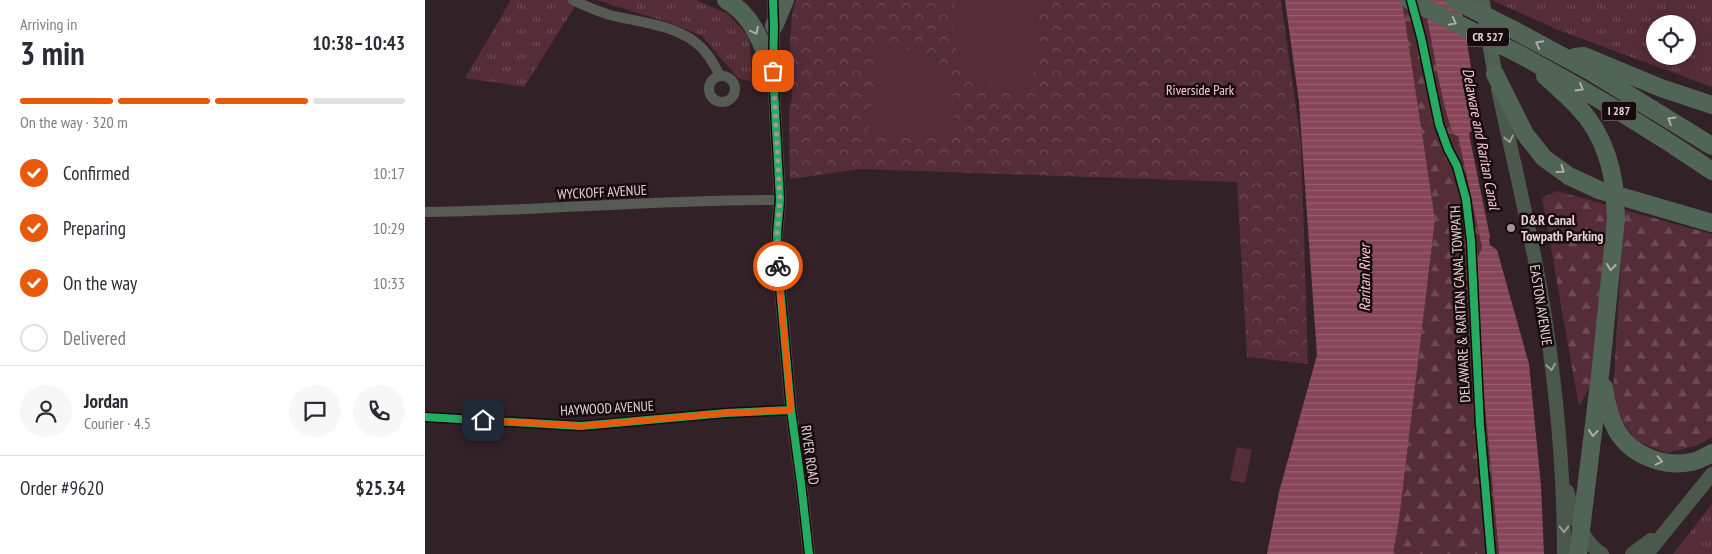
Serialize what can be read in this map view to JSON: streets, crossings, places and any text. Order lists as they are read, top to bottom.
{
  "streets": {
    "highway": ["I 287"],
    "main road": ["CR 527", "EASTON AVENUE"],
    "street": ["WYCKOFF AVENUE", "HAYWOOD AVENUE", "RIVER ROAD"],
    "cycle path": ["DELAWARE & RARITAN CANAL TOWPATH"]
  },
  "crossings": [
    ["WYCKOFF AVENUE", "RIVER ROAD"],
    ["HAYWOOD AVENUE", "RIVER ROAD"]
  ],
  "one_way": ["EASTON AVENUE"],
  "water": ["Delaware and Raritan Canal", "Raritan River"],
  "parks": ["Riverside Park"],
  "places": ["D&R Canal Towpath Parking"],
  "page": {
    "heading": ["3 min", "Arriving in", "10:38–10:43"],
    "panel": [
      "Jordan",
      "Courier · 4.5",
      "Order #9620",
      "$25.34"
    ],
    "bar": "On the way · 320 m",
    "list": [
      ["Confirmed", "10:17"],
      ["Preparing", "10:29"],
      ["On the way", "10:33"],
      "Delivered"
    ]
  }
}
